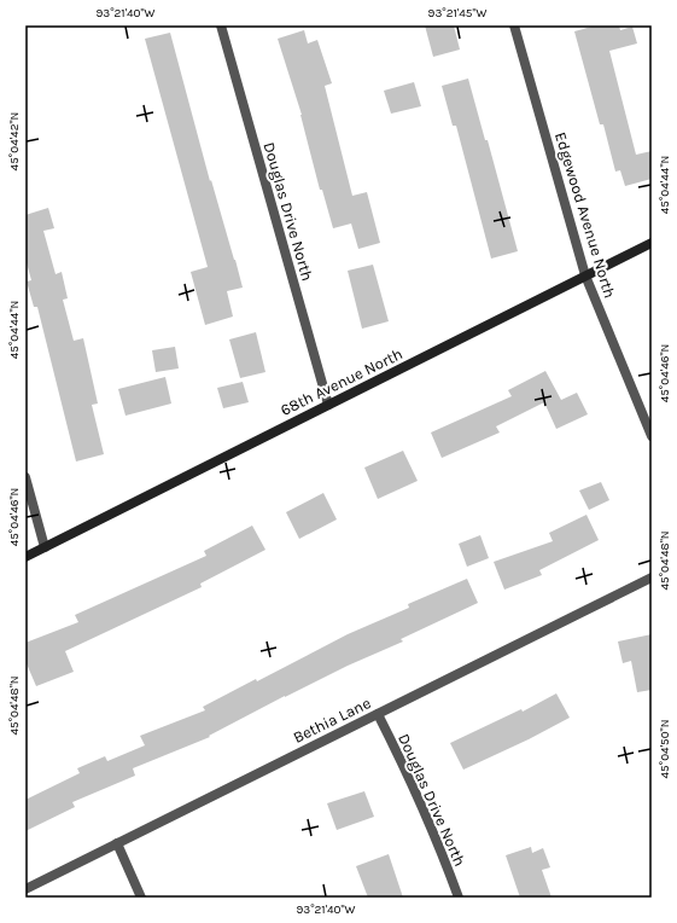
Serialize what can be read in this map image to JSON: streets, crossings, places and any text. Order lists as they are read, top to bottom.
{
  "streets": {
    "street": [
      "Douglas Drive North",
      "Edgewood Avenue North",
      "68th Avenue North",
      "Bethia Lane"
    ]
  },
  "crossings": [
    ["Douglas Drive North", "68th Avenue North"],
    ["Douglas Drive North", "Bethia Lane"],
    ["Edgewood Avenue North", "68th Avenue North"]
  ],
  "coordinates": [
    "93°21'40\"W",
    "93°21'45\"W",
    "45°04'42\"N",
    "45°04'44\"N",
    "45°04'46\"N",
    "45°04'48\"N",
    "45°04'50\"N"
  ]
}
